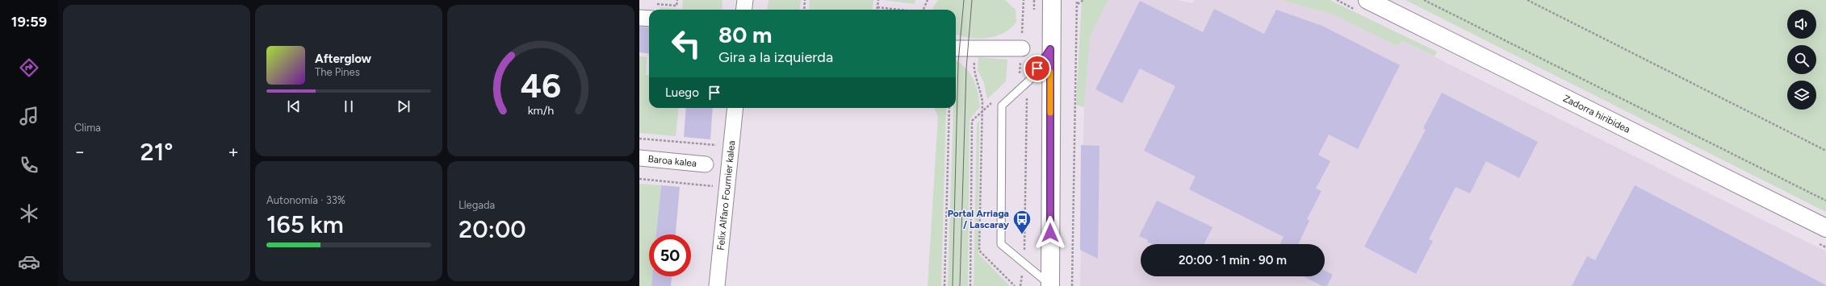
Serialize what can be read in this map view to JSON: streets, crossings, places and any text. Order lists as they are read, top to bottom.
{
  "streets": {
    "main road": ["Zadorra hiribidea"],
    "street": ["Baroa kalea", "Felix Alfaro Fournier kalea"]
  },
  "places": {
    "bus stop": ["Portal Arriaga / Lascaray"]
  },
  "page": {
    "tabs": "19:59",
    "tile": [
      "Clima",
      ["Autonomía · 33%", "165 km"],
      ["Llegada", "20:00"]
    ],
    "turn": ["80 m", "Gira a la izquierda"],
    "song": ["Afterglow", "The Pines"],
    "then": "Luego",
    "heat": ["−", "21°", "+"],
    "limit": "50",
    "trip": "20:00 · 1 min · 90 m",
    "gauge": ["46", "km/h"]
  }
}
